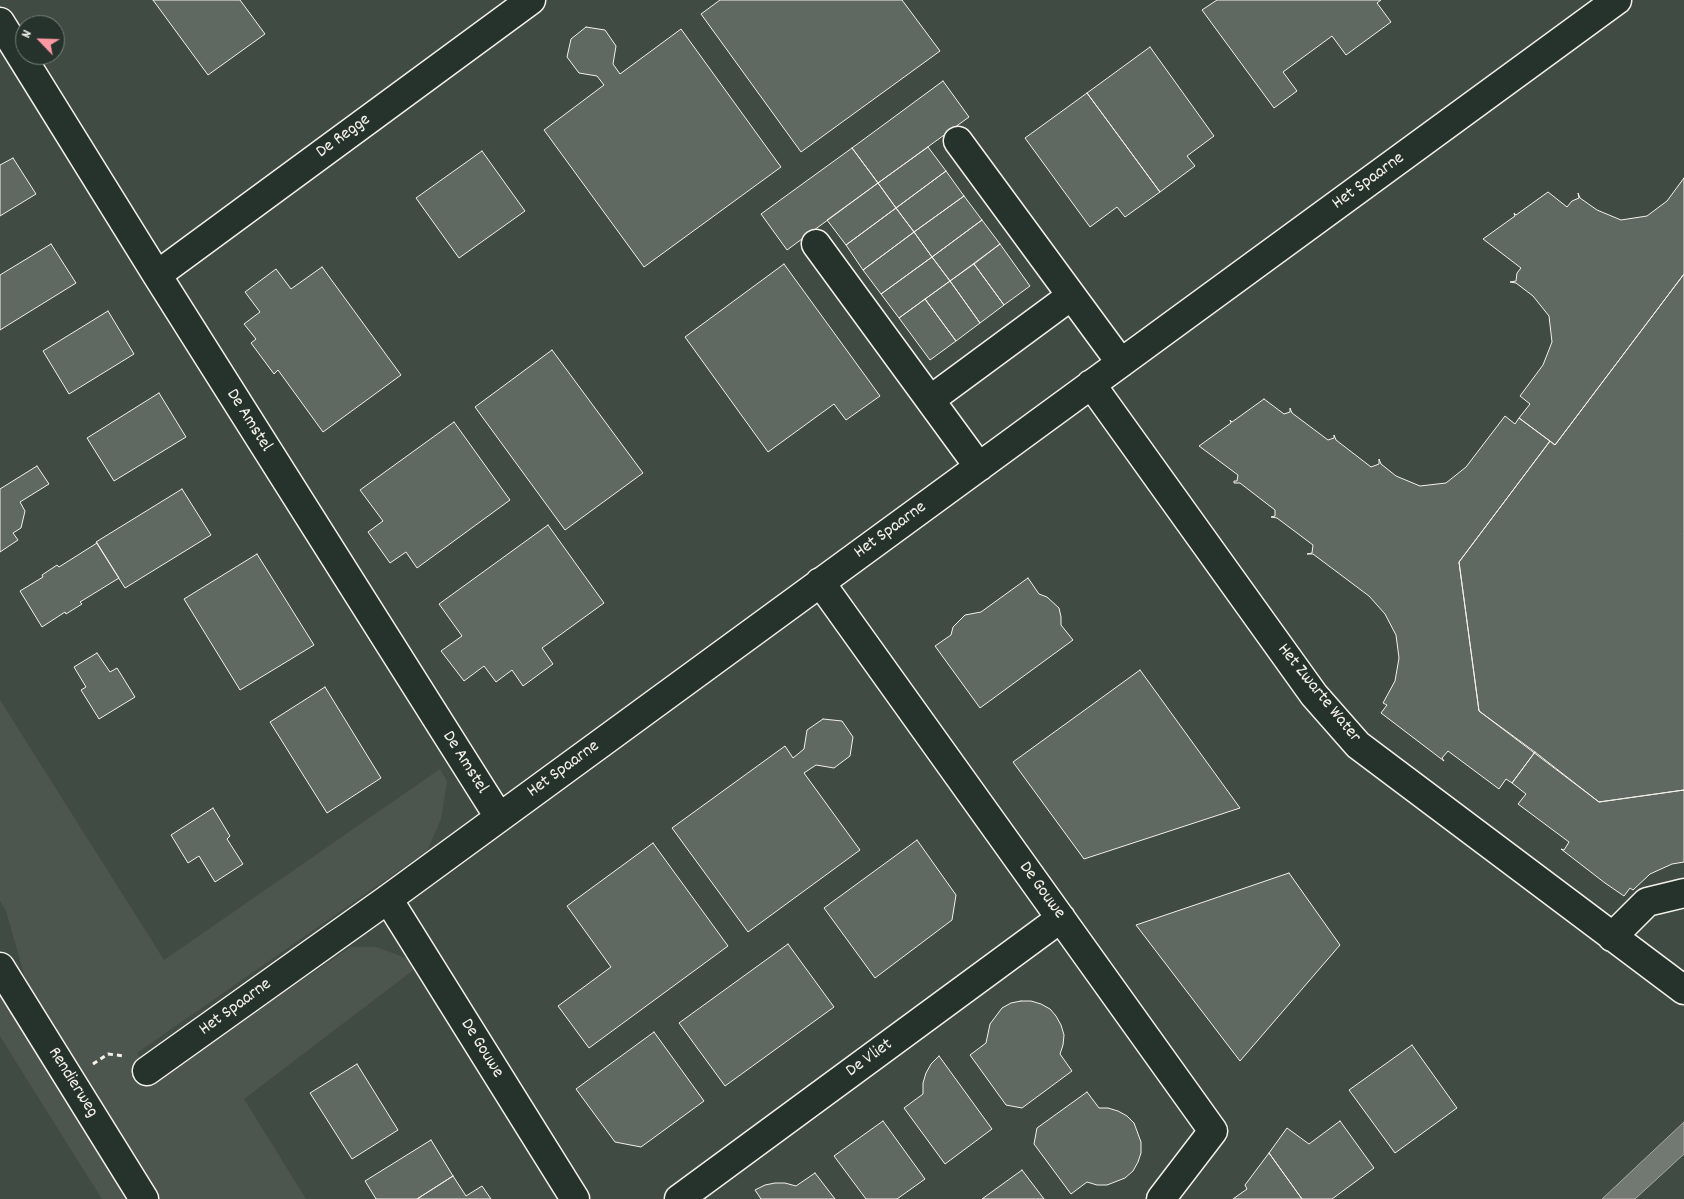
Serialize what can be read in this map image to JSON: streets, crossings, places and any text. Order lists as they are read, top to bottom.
{
  "streets": {
    "street": [
      "De Regge",
      "Het Spaarne",
      "De Amstel",
      "Het Zwarte Water",
      "De Gouwe",
      "De Vliet",
      "Rendierweg"
    ]
  },
  "crossings": [
    ["De Regge", "De Amstel"],
    ["Het Spaarne", "De Amstel"],
    ["Het Spaarne", "Het Zwarte Water"],
    ["Het Spaarne", "De Gouwe"],
    ["De Gouwe", "De Vliet"]
  ],
  "north": "top left"
}
